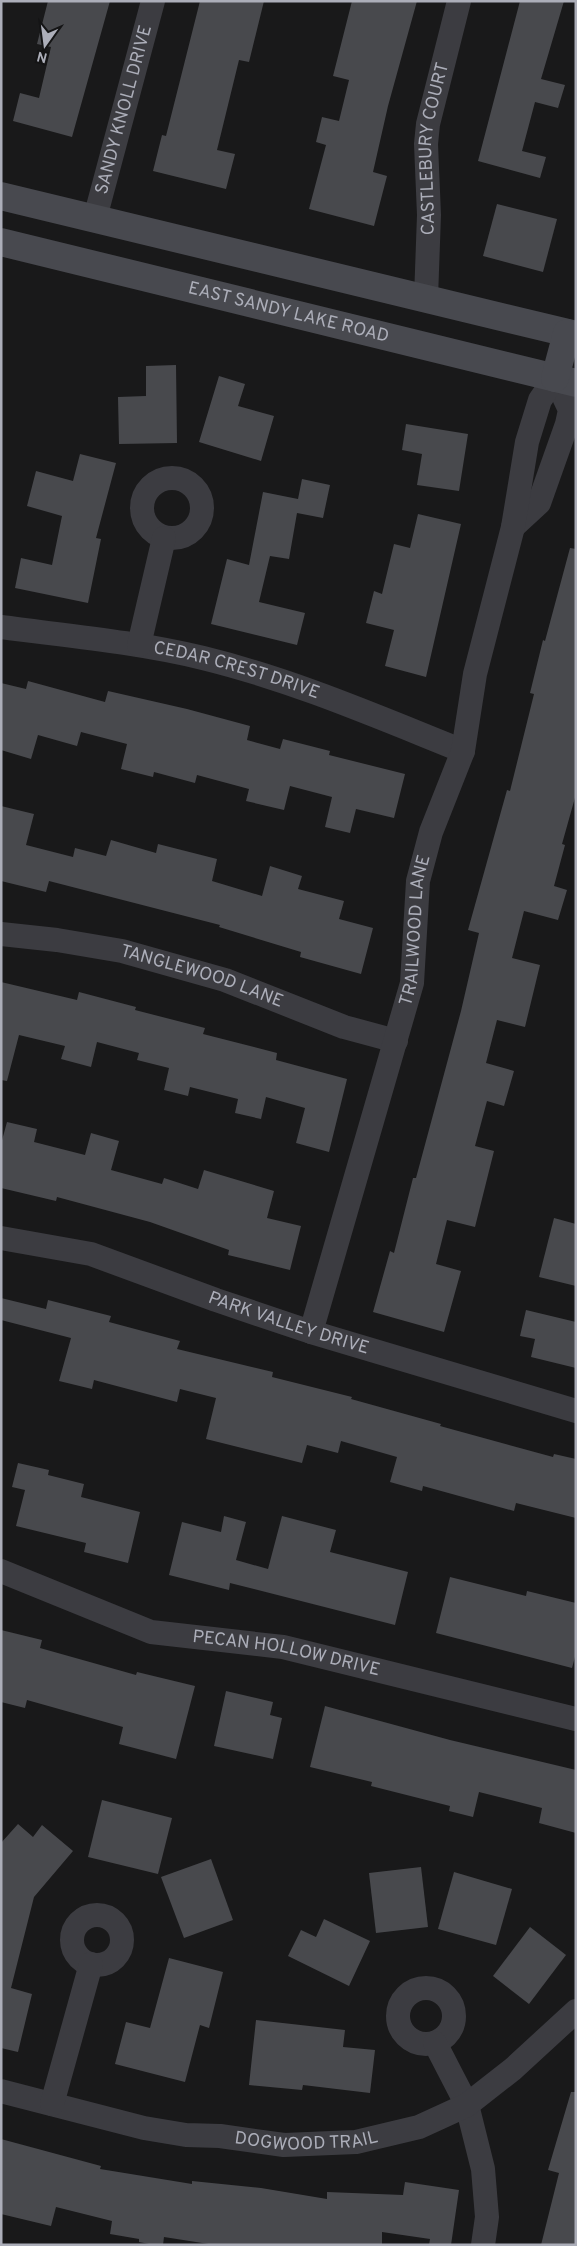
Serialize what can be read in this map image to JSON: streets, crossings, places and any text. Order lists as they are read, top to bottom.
{
  "streets": {
    "main road": ["EAST SANDY LAKE ROAD"],
    "street": [
      "SANDY KNOLL DRIVE",
      "CASTLEBURY COURT",
      "CEDAR CREST DRIVE",
      "TRAILWOOD LANE",
      "TANGLEWOOD LANE",
      "PARK VALLEY DRIVE",
      "PECAN HOLLOW DRIVE",
      "DOGWOOD TRAIL"
    ]
  },
  "crossings": [
    ["EAST SANDY LAKE ROAD", "TRAILWOOD LANE"],
    ["CEDAR CREST DRIVE", "TRAILWOOD LANE"],
    ["TRAILWOOD LANE", "TANGLEWOOD LANE"],
    ["TRAILWOOD LANE", "PARK VALLEY DRIVE"]
  ],
  "north": "bottom"
}
